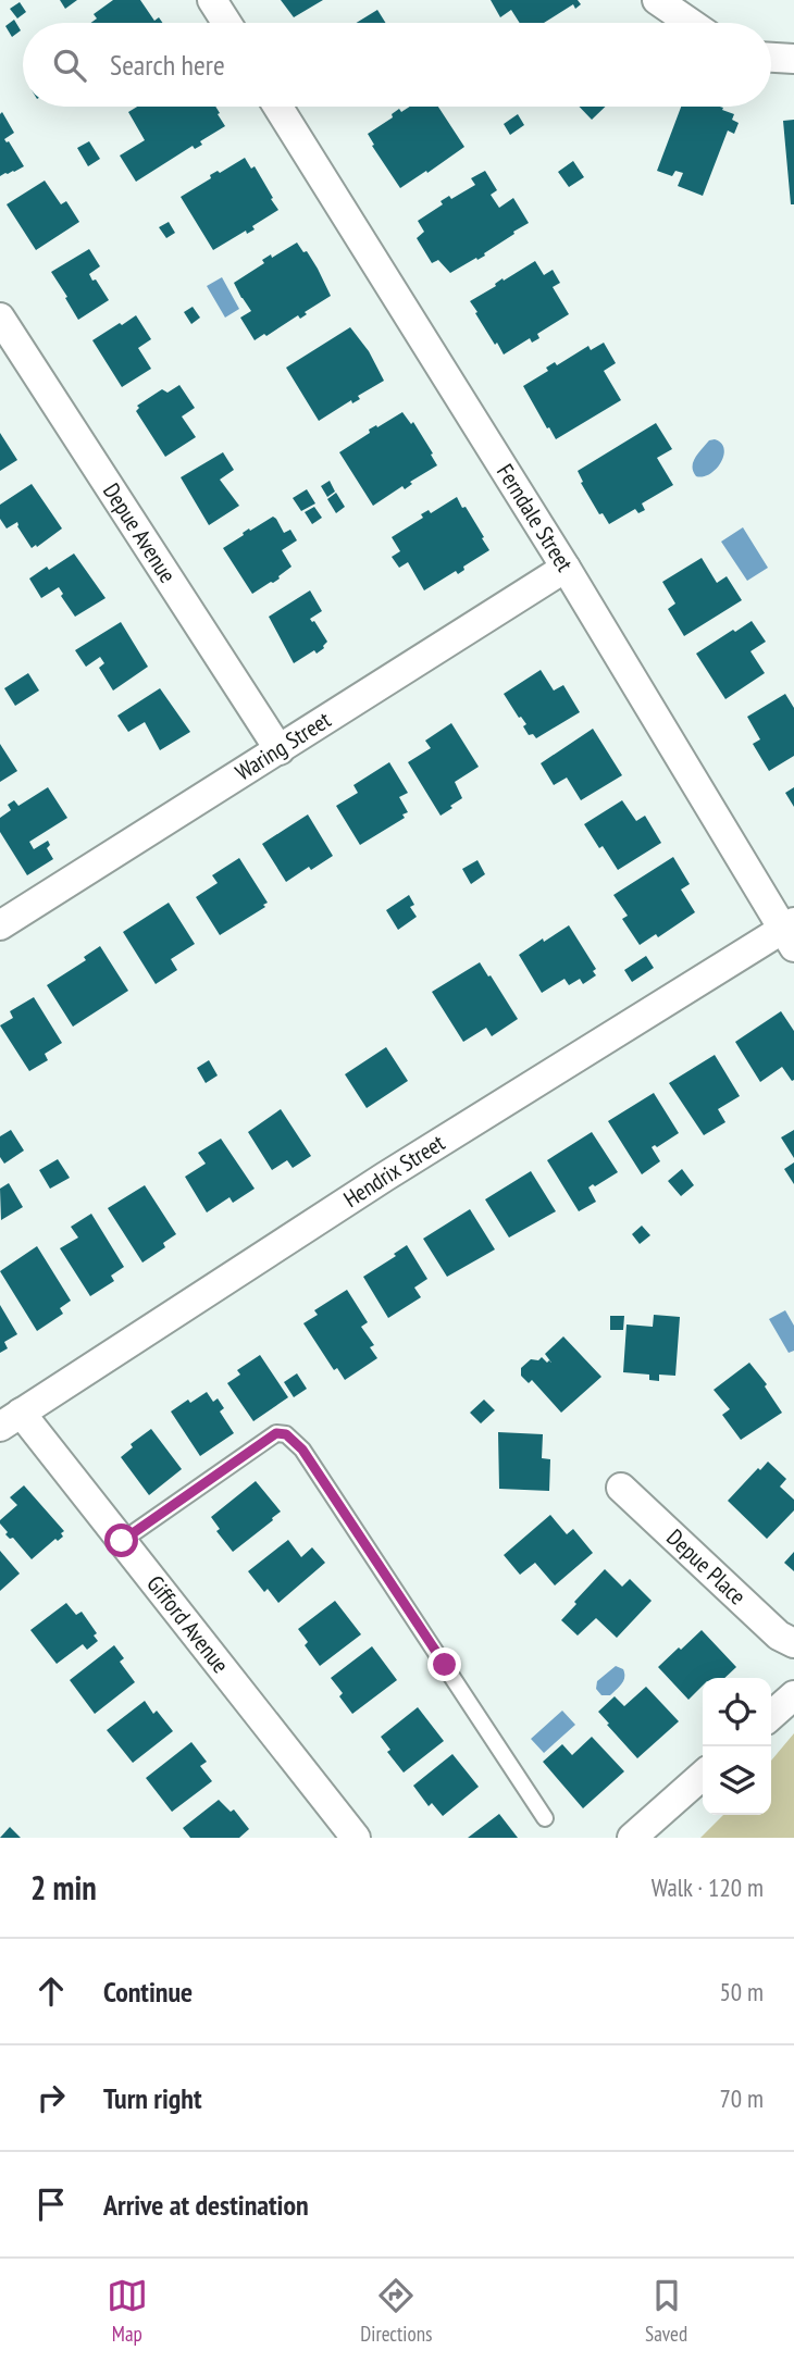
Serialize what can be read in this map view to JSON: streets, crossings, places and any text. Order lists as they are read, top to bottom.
{
  "streets": {
    "street": [
      "Ferndale Street",
      "Depue Avenue",
      "Waring Street",
      "Hendrix Street",
      "Depue Place",
      "Gifford Avenue"
    ]
  },
  "crossings": [
    ["Ferndale Street", "Waring Street"],
    ["Ferndale Street", "Hendrix Street"],
    ["Depue Avenue", "Waring Street"],
    ["Hendrix Street", "Gifford Avenue"]
  ],
  "page": {
    "search": "Search here",
    "heading": ["2 min", "Walk · 120 m"],
    "list": [
      ["Continue", "50 m"],
      ["Turn right", "70 m"],
      "Arrive at destination"
    ],
    "nav": ["Map", "Directions", "Saved"]
  }
}
